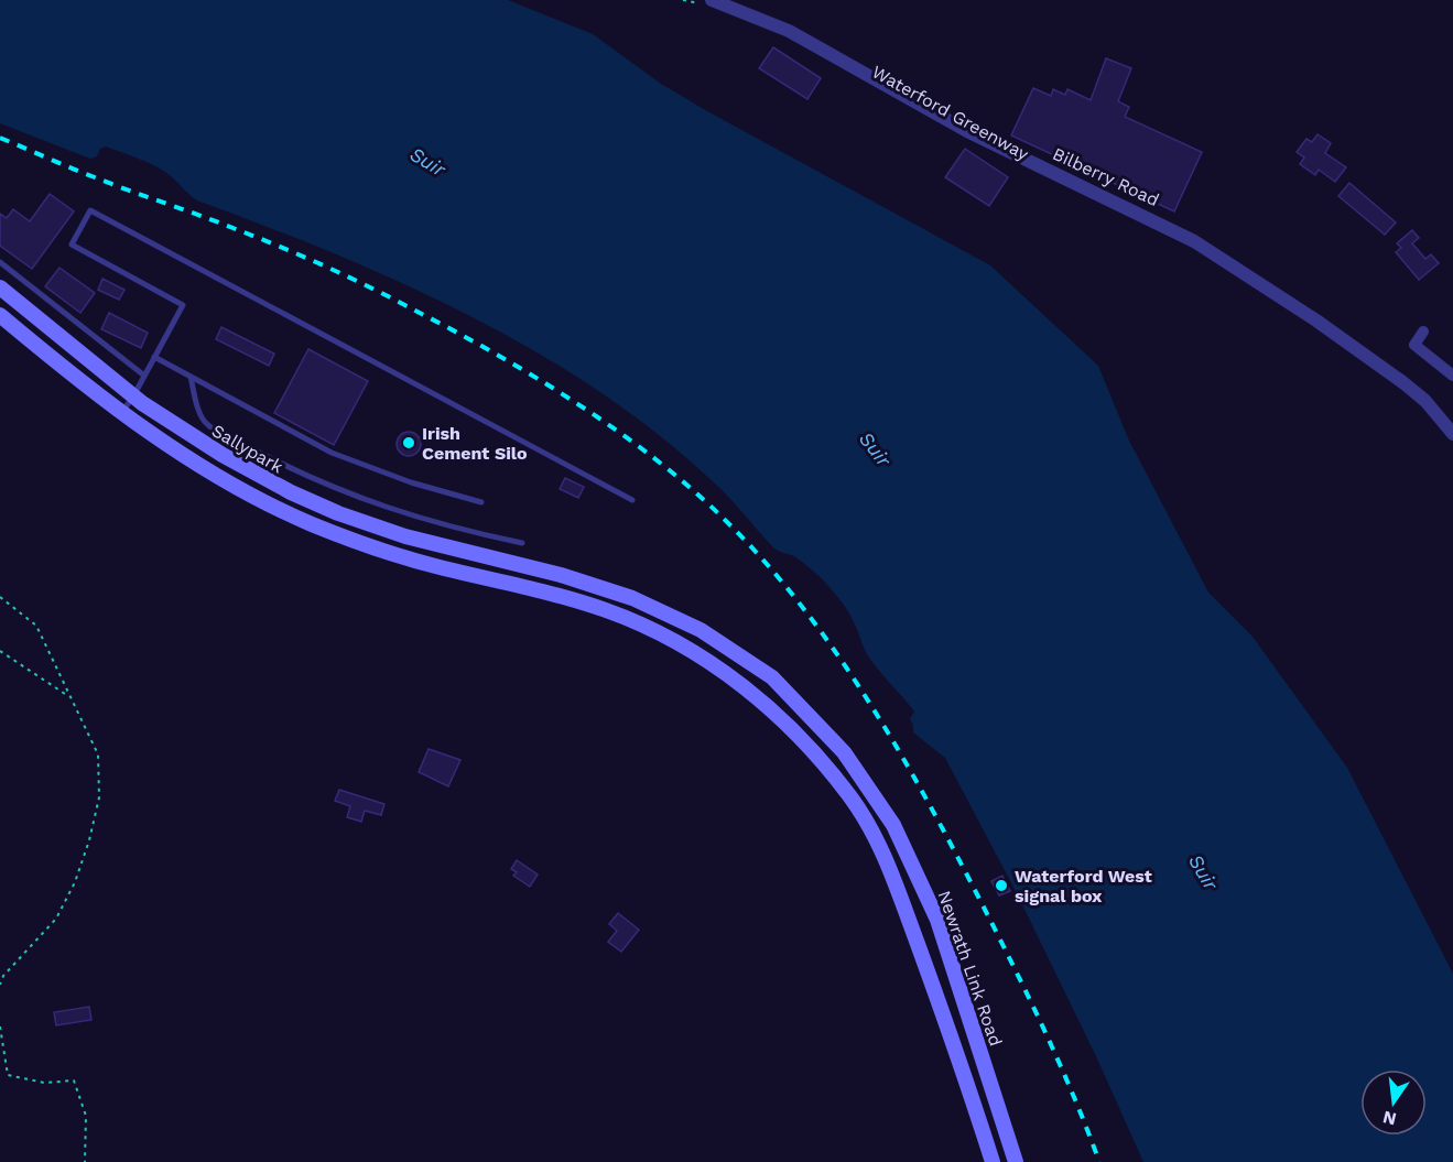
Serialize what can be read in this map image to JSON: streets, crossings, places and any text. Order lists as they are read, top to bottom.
{
  "streets": {
    "main road": ["Sallypark", "Newrath Link Road"],
    "street": ["Bilberry Road"]
  },
  "crossings": [
    ["Sallypark", "Newrath Link Road"]
  ],
  "water": ["Suir"],
  "places": ["Irish Cement Silo", "Waterford West signal box"],
  "north": "bottom"
}
